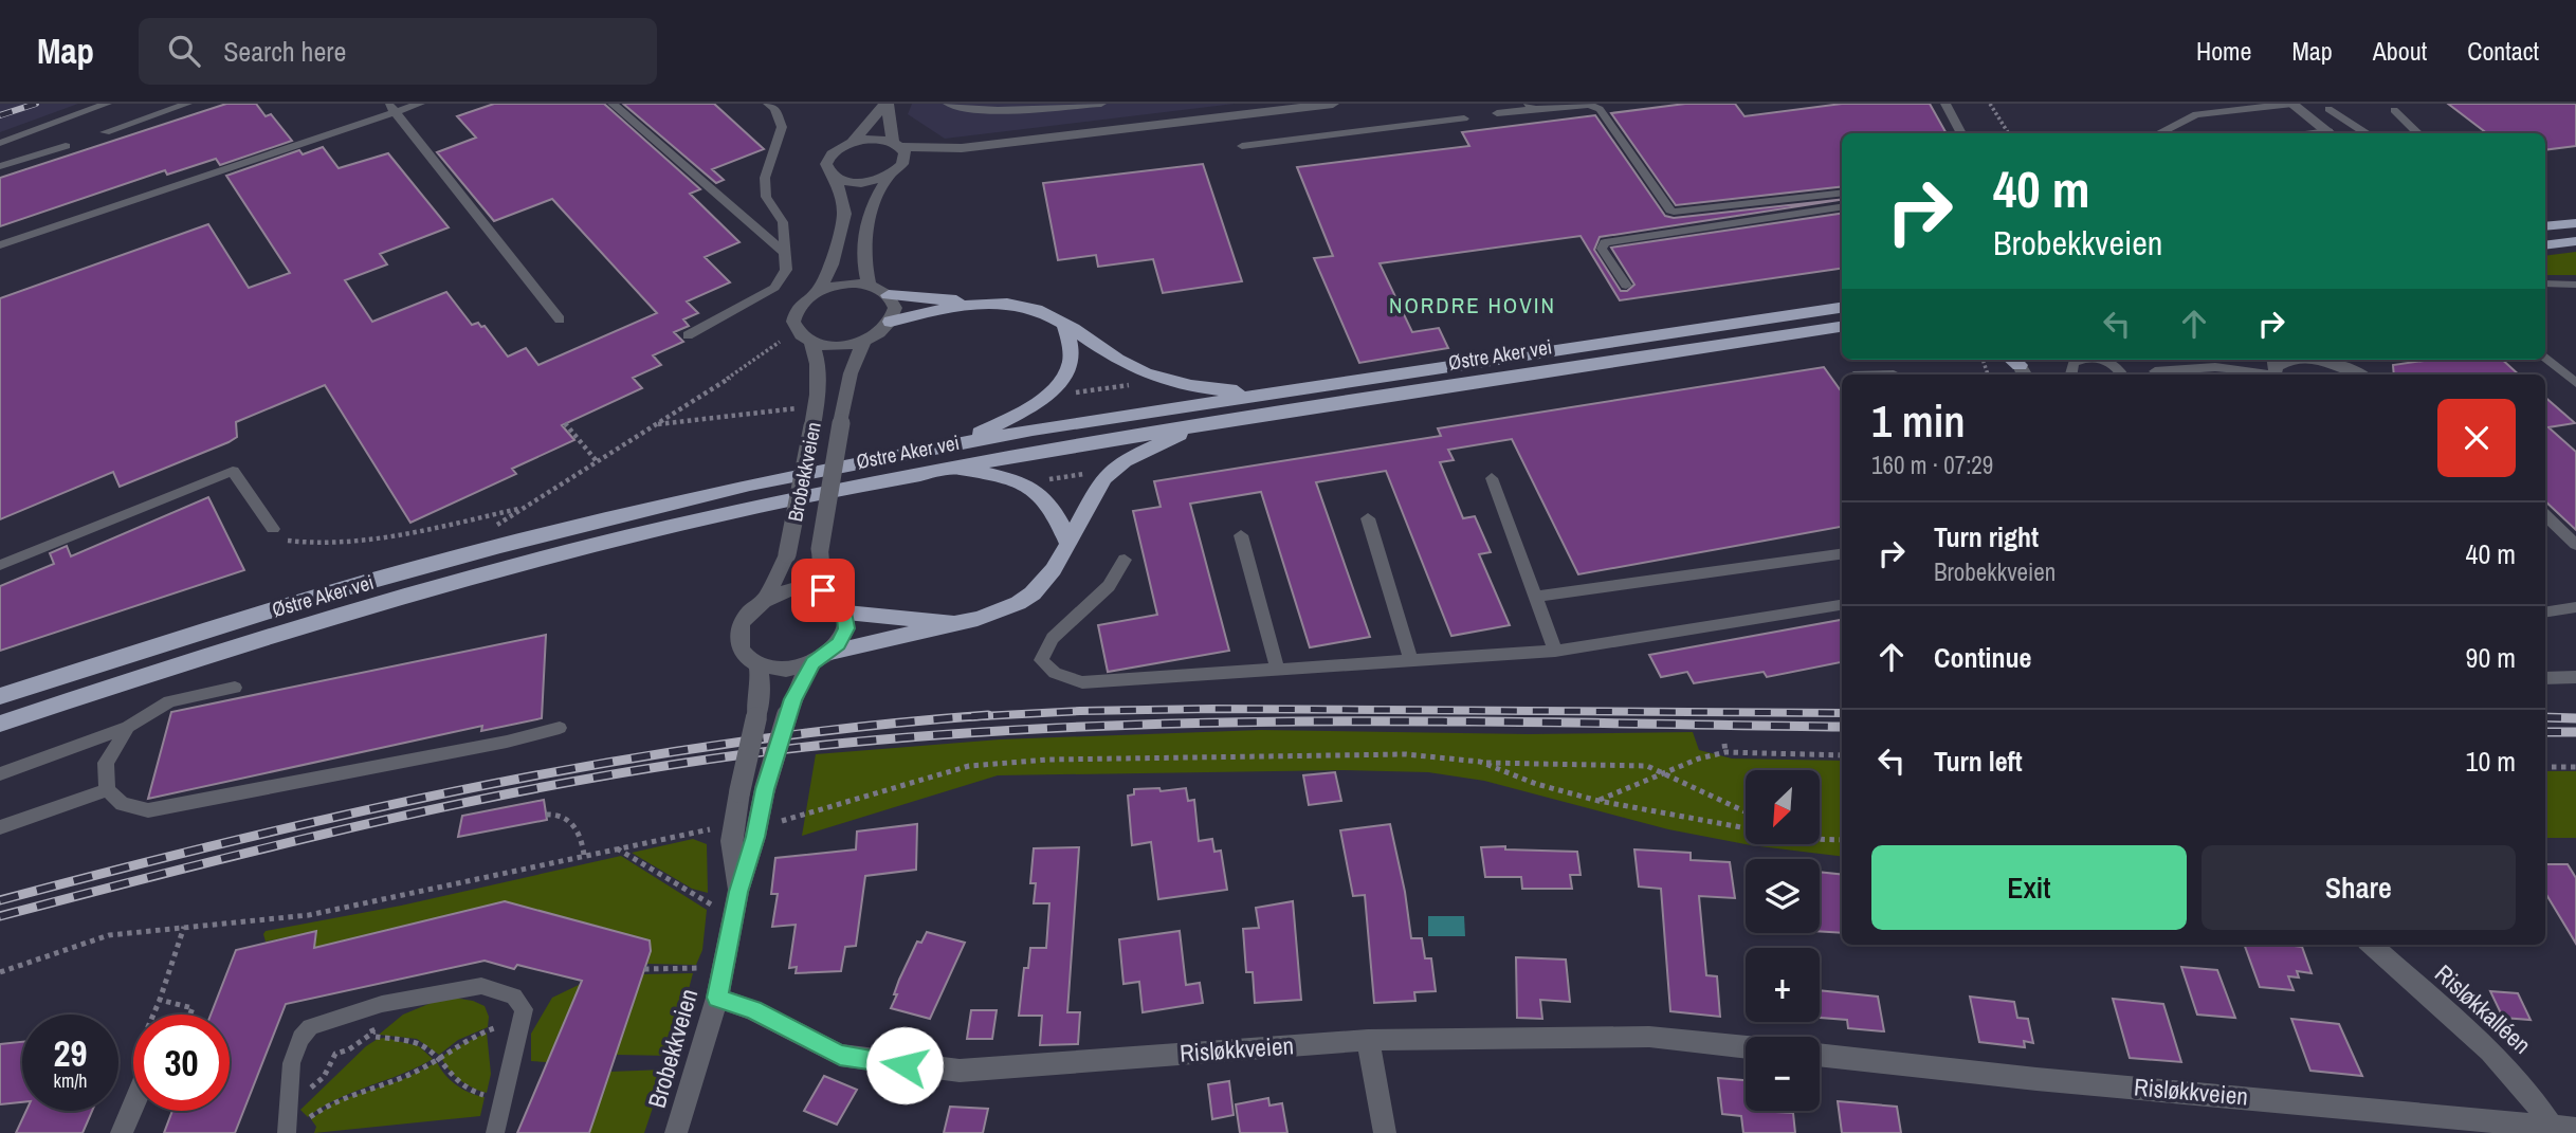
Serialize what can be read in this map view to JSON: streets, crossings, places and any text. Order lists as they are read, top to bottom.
{
  "streets": {
    "highway": ["Østre Aker vei"],
    "street": ["Brobekkveien", "Risløkkalléen", "Risløkkveien"]
  },
  "crossings": [
    ["Brobekkveien", "Risløkkveien"],
    ["Risløkkalléen", "Risløkkveien"]
  ],
  "districts": ["NORDRE HOVIN"],
  "north": "bottom left",
  "page": {
    "header": "Map",
    "search": "Search here",
    "nav": [
      "Home",
      "Map",
      "About",
      "Contact"
    ],
    "turn": ["40 m", "Brobekkveien"],
    "heading": ["1 min", "160 m · 07:29"],
    "list": [
      {
        "name": "Turn right",
        "note": "Brobekkveien",
        "value": "40 m"
      },
      {
        "name": "Continue",
        "value": "90 m"
      },
      {
        "name": "Turn left",
        "value": "10 m"
      }
    ],
    "map_buttons": ["+", "−"],
    "buttons": ["Exit", "Share"],
    "speed": "29 km/h",
    "limit": "30"
  }
}
